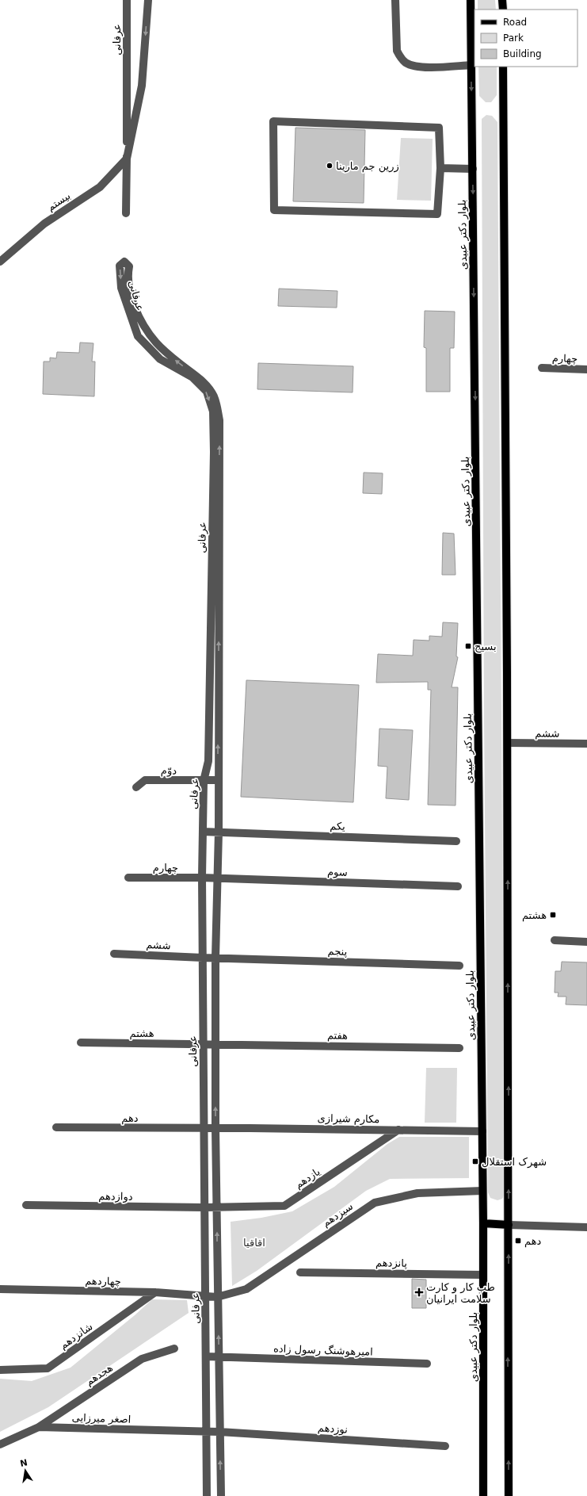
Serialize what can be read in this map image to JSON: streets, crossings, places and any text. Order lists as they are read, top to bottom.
{
  "streets": {
    "main road": ["بلوار دکتر عبیدی"],
    "street": [
      "عرفانی",
      "بیستم",
      "چهارم",
      "ششم",
      "دوّم",
      "یکم",
      "سوم",
      "پنجم",
      "هشتم",
      "هفتم",
      "دهم",
      "مکارم شیرازی",
      "یازدهم",
      "دوازدهم",
      "سیزدهم",
      "پانزدهم",
      "چهاردهم",
      "شانزدهم",
      "امیرهوشنگ رسول زاده",
      "هجدهم",
      "اصغر میرزایی",
      "نوزدهم"
    ]
  },
  "crossings": [
    ["عرفانی", "بیستم"],
    ["عرفانی", "چهارم"],
    ["عرفانی", "ششم"],
    ["عرفانی", "دوّم"],
    ["عرفانی", "یکم"],
    ["عرفانی", "سوم"],
    ["عرفانی", "پنجم"],
    ["عرفانی", "هشتم"],
    ["عرفانی", "هفتم"],
    ["عرفانی", "دهم"],
    ["عرفانی", "مکارم شیرازی"],
    ["عرفانی", "یازدهم"],
    ["عرفانی", "دوازدهم"],
    ["عرفانی", "سیزدهم"],
    ["عرفانی", "چهاردهم"],
    ["عرفانی", "امیرهوشنگ رسول زاده"],
    ["عرفانی", "اصغر میرزایی"],
    ["عرفانی", "نوزدهم"],
    ["بلوار دکتر عبیدی", "مکارم شیرازی"],
    ["بلوار دکتر عبیدی", "سیزدهم"],
    ["بلوار دکتر عبیدی", "پانزدهم"],
    ["چهارم", "سوم"],
    ["ششم", "پنجم"],
    ["هشتم", "هفتم"],
    ["دهم", "مکارم شیرازی"],
    ["مکارم شیرازی", "یازدهم"],
    ["یازدهم", "دوازدهم"],
    ["سیزدهم", "چهاردهم"],
    ["چهاردهم", "شانزدهم"],
    ["هجدهم", "اصغر میرزایی"],
    ["اصغر میرزایی", "نوزدهم"]
  ],
  "parks": ["اقاقیا"],
  "places": {
    "other": ["زرین جم مارینا"],
    "transit": [
      "بسیج",
      "هشتم",
      "شهرک استقلال",
      "دهم"
    ],
    "health": ["طب کار و کارت سلامت ایرانیان"]
  },
  "legend": ["Road", "Park", "Building"],
  "north": "top"
}
